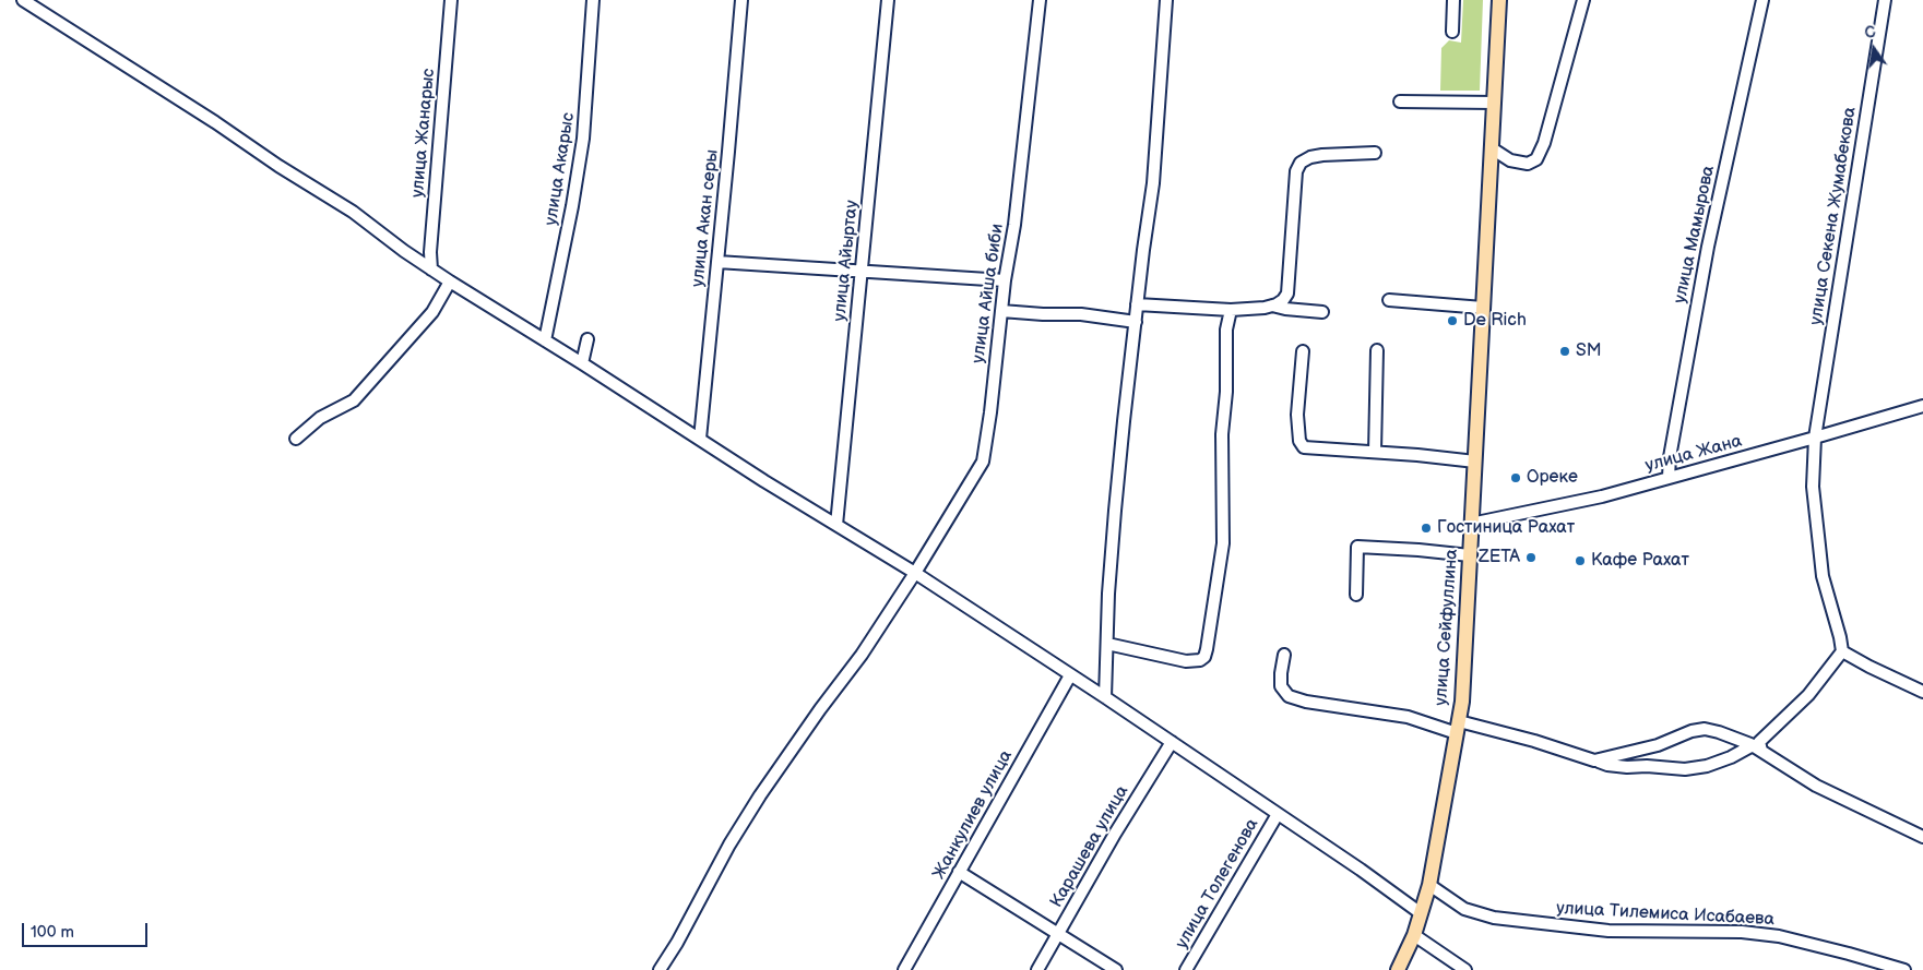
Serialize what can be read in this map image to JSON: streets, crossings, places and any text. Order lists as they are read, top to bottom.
{
  "streets": {
    "main road": ["улица Сейфуллина"],
    "street": [
      "улица Жанарыс",
      "улица Акарыс",
      "улица Секена Жумабекова",
      "улица Акан серы",
      "улица Мамырова",
      "улица Айыртау",
      "улица Айша биби",
      "улица Жана",
      "Жанкулиев улица",
      "Карашева улица",
      "улица Толегенова",
      "улица Тилемиса Исабаева"
    ]
  },
  "crossings": [
    ["улица Секена Жумабекова", "улица Жана"],
    ["улица Мамырова", "улица Жана"],
    ["улица Жана", "улица Сейфуллина"],
    ["улица Сейфуллина", "улица Тилемиса Исабаева"]
  ],
  "places": [
    "De Rich",
    "SM",
    "Ореке",
    "Гостиница Рахат",
    "ZETA",
    "Кафе Рахат"
  ],
  "scale_bar": "100 m",
  "north": "top"
}
